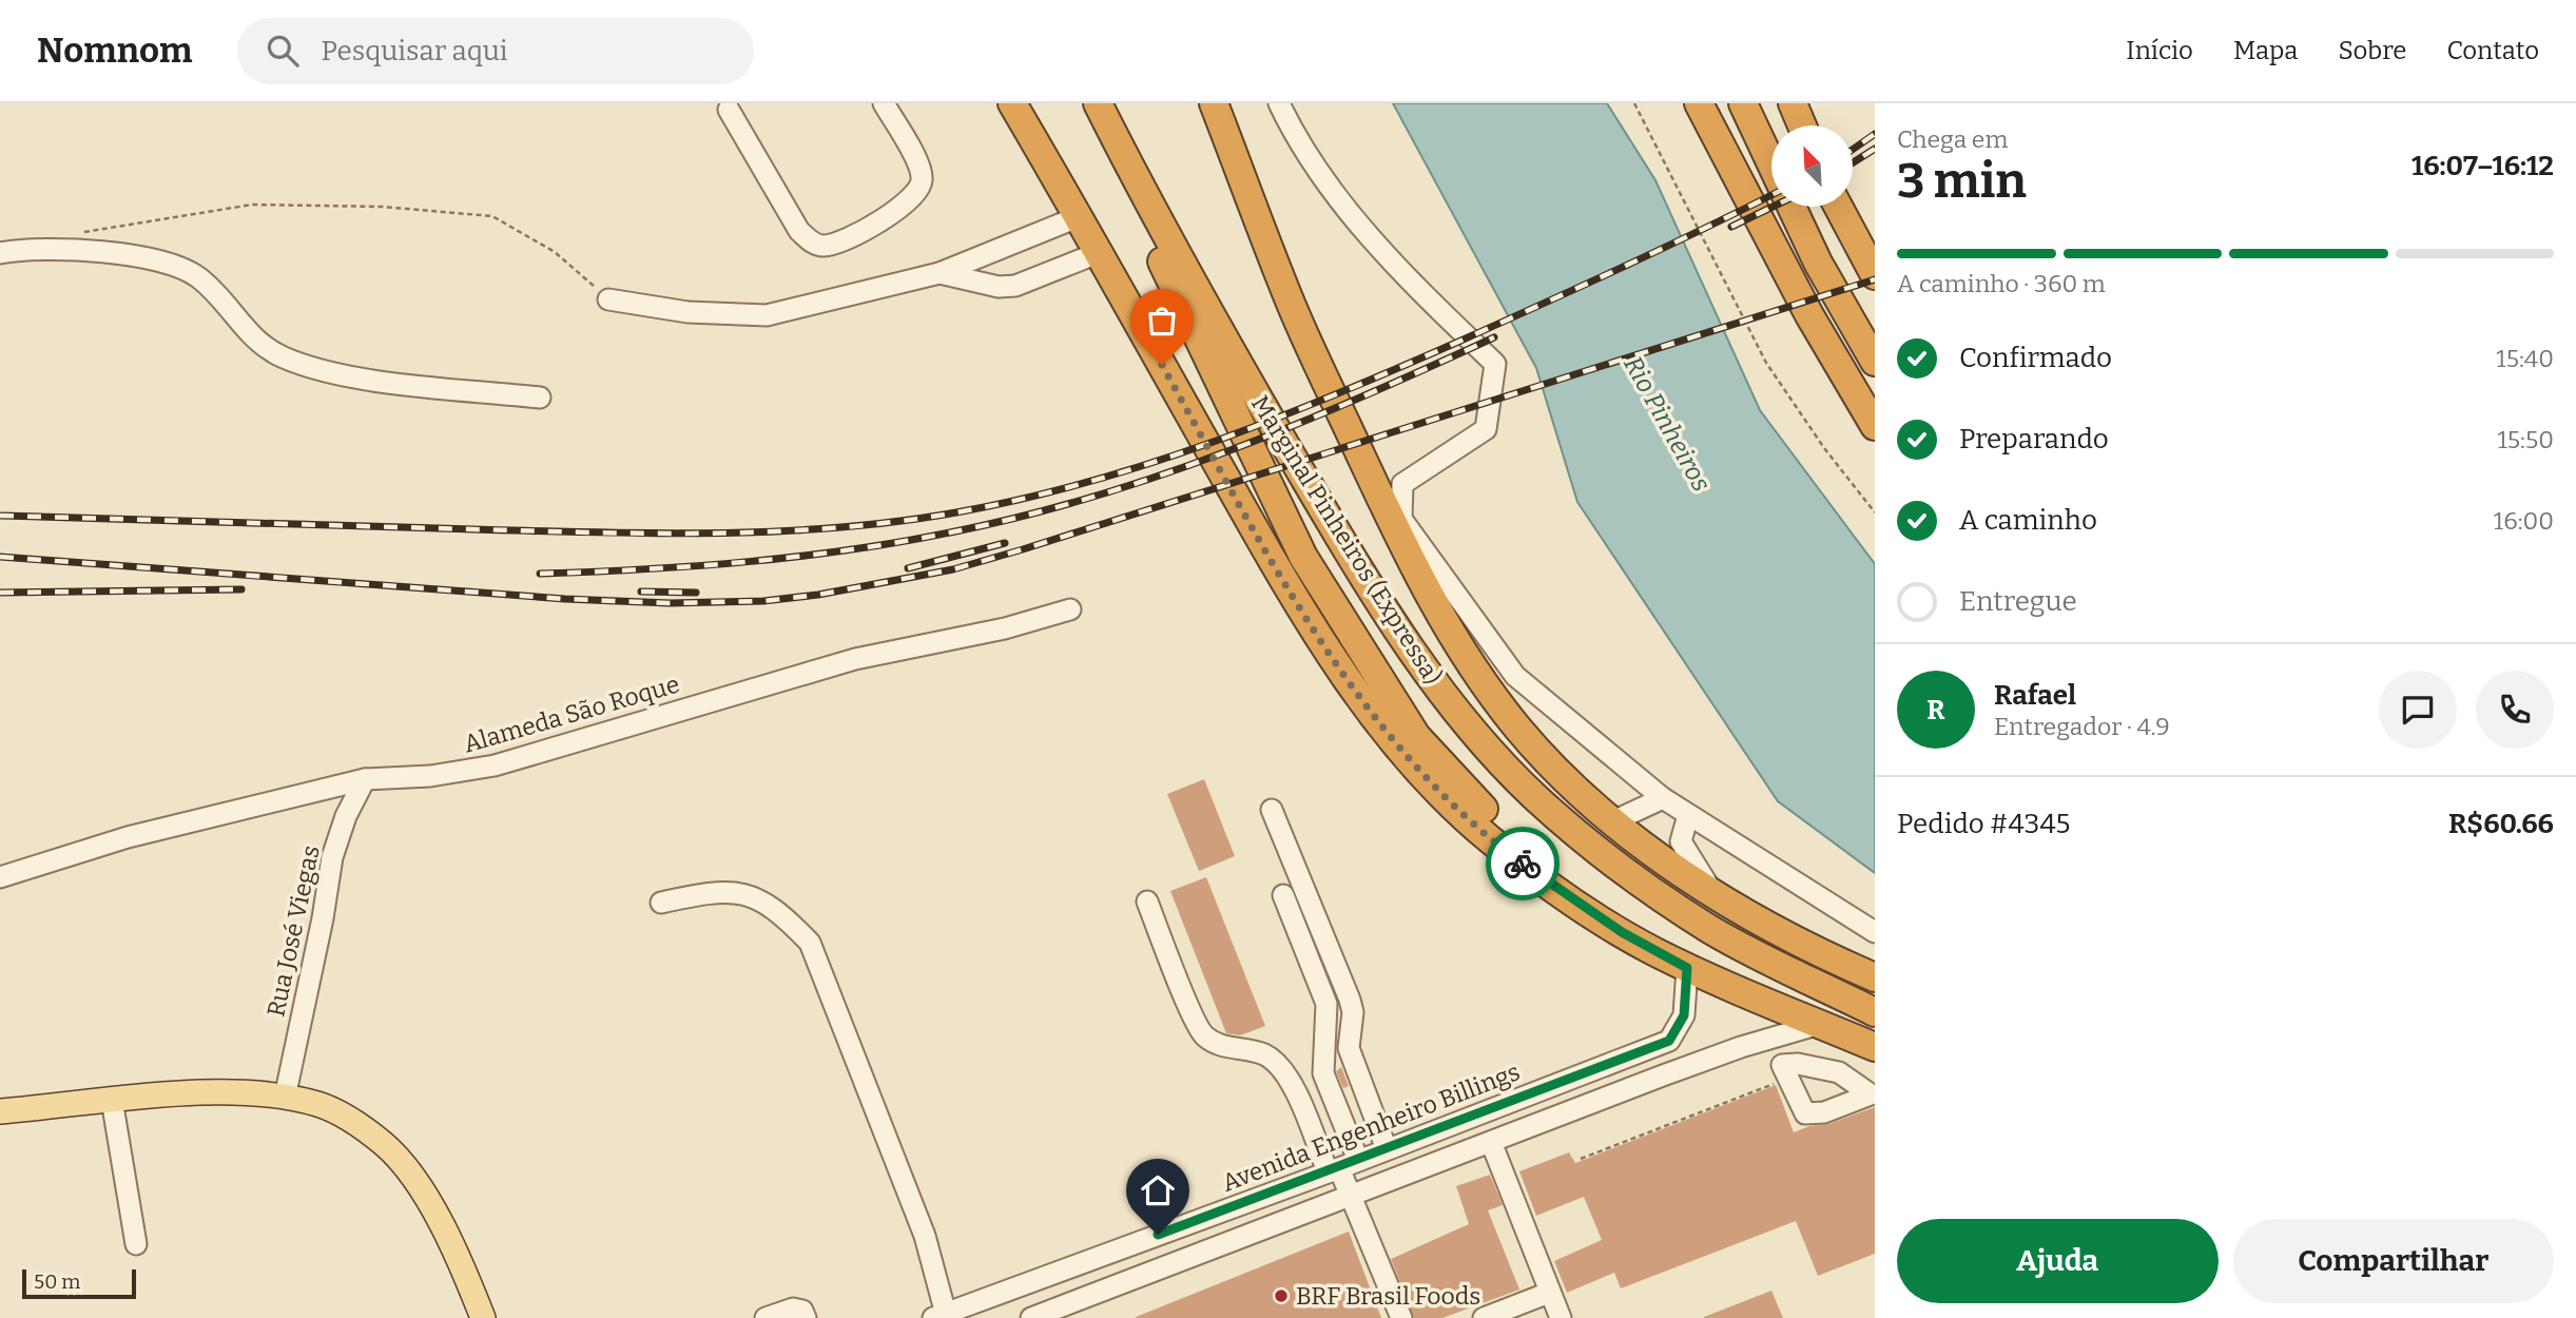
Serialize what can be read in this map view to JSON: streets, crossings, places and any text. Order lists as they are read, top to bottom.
{
  "streets": {
    "highway": ["Marginal Pinheiros (Expressa)"],
    "street": ["Alameda São Roque", "Rua José Viegas", "Avenida Engenheiro Billings"]
  },
  "crossings": [
    ["Alameda São Roque", "Rua José Viegas"]
  ],
  "water": ["Rio Pinheiros"],
  "places": ["BRF Brasil Foods"],
  "scale_bar": "50 m",
  "north": "top left",
  "page": {
    "header": "Nomnom",
    "search": "Pesquisar aqui",
    "nav": [
      "Início",
      "Mapa",
      "Sobre",
      "Contato"
    ],
    "heading": ["3 min", "Chega em", "16:07–16:12"],
    "panel": [
      "Rafael",
      "Entregador · 4.9",
      "Pedido #4345",
      "R$60.66"
    ],
    "bar": "A caminho · 360 m",
    "list": [
      ["Confirmado", "15:40"],
      ["Preparando", "15:50"],
      ["A caminho", "16:00"],
      "Entregue"
    ],
    "round": "R",
    "buttons": ["Ajuda", "Compartilhar"],
    "scale": "50 m"
  }
}
